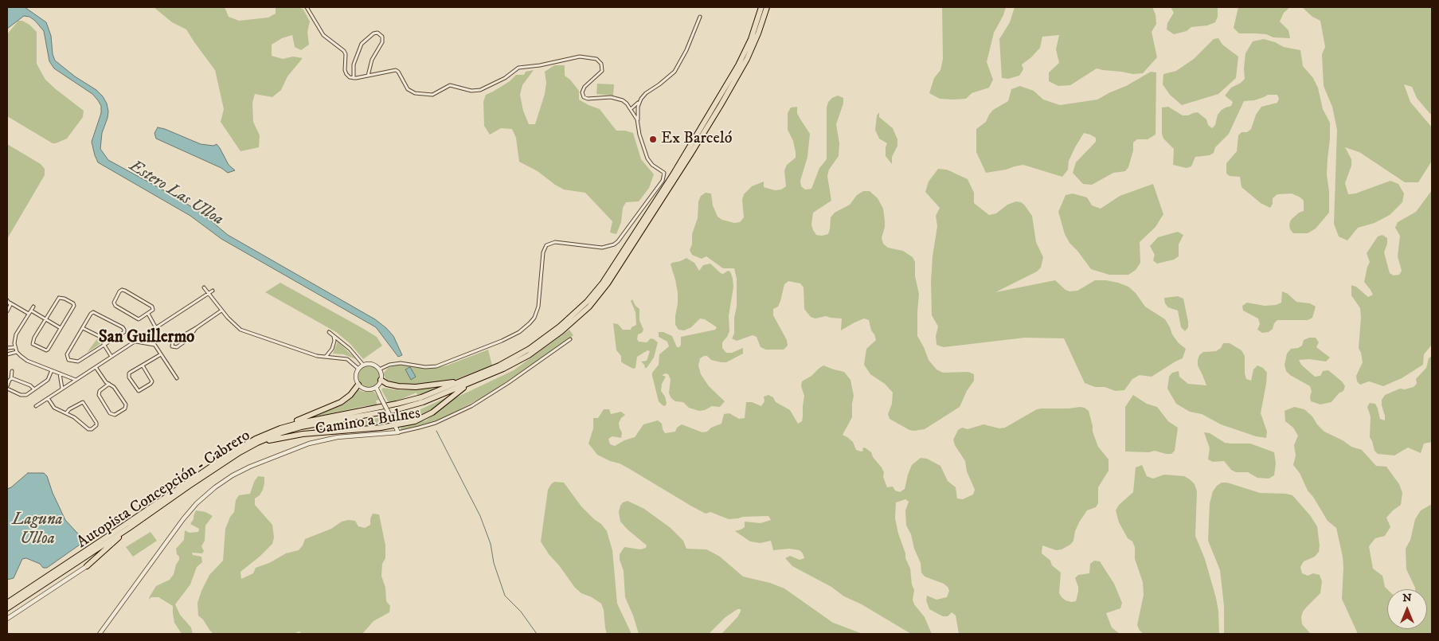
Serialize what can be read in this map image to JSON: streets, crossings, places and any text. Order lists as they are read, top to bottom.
{
  "streets": {
    "highway": ["Autopista Concepción - Cabrero"],
    "street": ["Camino a Bulnes"]
  },
  "districts": ["San Guillermo"],
  "water": ["Estero Las Ulloa", "Laguna Ulloa"],
  "places": ["Ex Barceló"],
  "north": "top"
}
